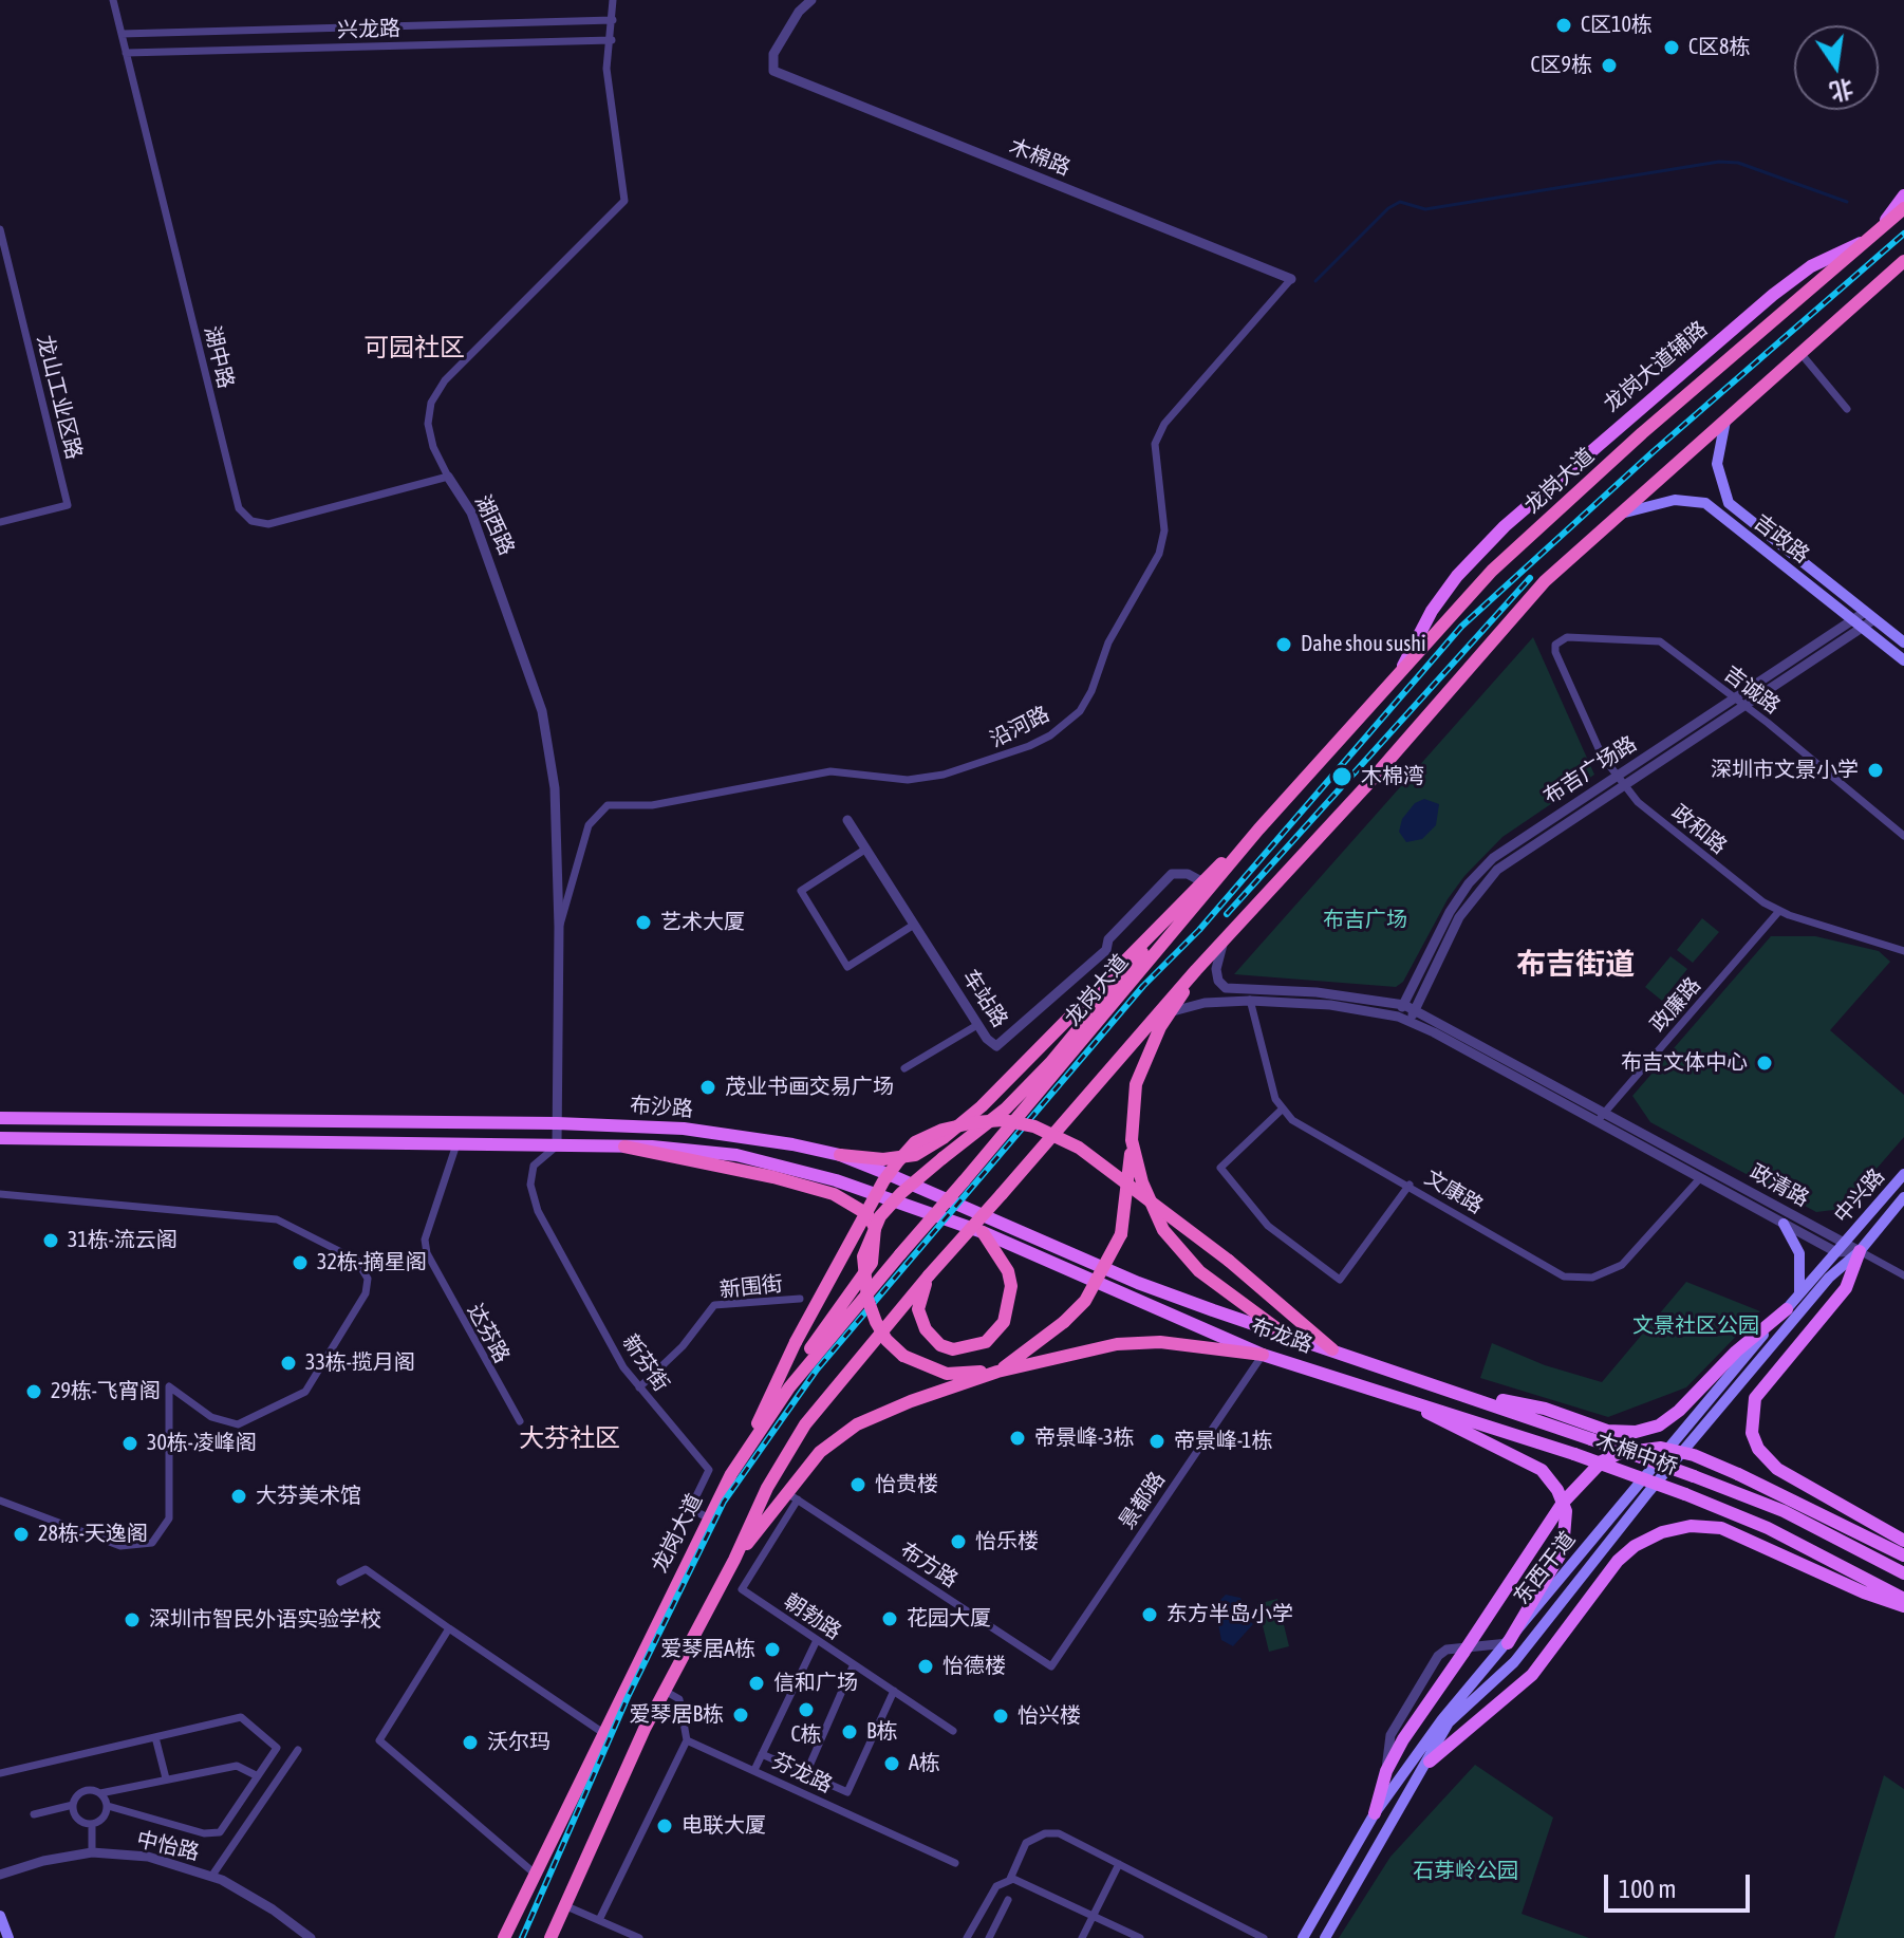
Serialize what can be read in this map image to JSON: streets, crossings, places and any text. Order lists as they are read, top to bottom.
{
  "streets": {
    "highway": ["龙岗大道"],
    "main road": [
      "龙岗大道辅路",
      "吉政路",
      "布沙路",
      "中兴路",
      "布龙路",
      "木棉中桥",
      "东西干道"
    ],
    "street": [
      "兴龙路",
      "木棉路",
      "湖中路",
      "龙山工业区路",
      "湖西路",
      "吉诚路",
      "沿河路",
      "布吉广场路",
      "政和路",
      "车站路",
      "政廉路",
      "政清路",
      "文康路",
      "新围街",
      "达芬路",
      "新芬街",
      "景都路",
      "布方路",
      "朝勃路",
      "芬龙路",
      "中怡路"
    ]
  },
  "crossings": [
    ["兴龙路", "湖中路"],
    ["兴龙路", "湖西路"],
    ["木棉路", "沿河路"],
    ["湖中路", "湖西路"],
    ["龙岗大道辅路", "龙岗大道"],
    ["龙岗大道", "新芬街"],
    ["湖西路", "沿河路"],
    ["湖西路", "布沙路"],
    ["湖西路", "新芬街"],
    ["吉政路", "布吉广场路"],
    ["吉诚路", "布吉广场路"],
    ["吉诚路", "政和路"],
    ["布吉广场路", "政和路"],
    ["布吉广场路", "政清路"],
    ["政和路", "政廉路"],
    ["政廉路", "政清路"],
    ["布沙路", "达芬路"],
    ["布沙路", "布龙路"],
    ["布沙路", "新芬街"],
    ["政清路", "文康路"],
    ["政清路", "中兴路"],
    ["政清路", "东西干道"],
    ["中兴路", "东西干道"],
    ["新围街", "新芬街"],
    ["布龙路", "木棉中桥"],
    ["布龙路", "景都路"],
    ["景都路", "布方路"],
    ["布方路", "朝勃路"]
  ],
  "districts": ["可园社区", "布吉街道", "大芬社区"],
  "parks": ["布吉广场", "文景社区公园", "石芽岭公园"],
  "places": [
    "C区10栋",
    "C区8栋",
    "C区9栋",
    "Dahe shou sushi",
    "深圳市文景小学",
    "木棉湾",
    "艺术大厦",
    "布吉文体中心",
    "茂业书画交易广场",
    "31栋-流云阁",
    "32栋-摘星阁",
    "33栋-揽月阁",
    "29栋-飞宵阁",
    "帝景峰-3栋",
    "帝景峰-1栋",
    "30栋-凌峰阁",
    "怡贵楼",
    "大芬美术馆",
    "28栋-天逸阁",
    "怡乐楼",
    "东方半岛小学",
    "花园大厦",
    "深圳市智民外语实验学校",
    "爱琴居A栋",
    "怡德楼",
    "信和广场",
    "C栋",
    "爱琴居B栋",
    "怡兴楼",
    "B栋",
    "沃尔玛",
    "A栋",
    "电联大厦"
  ],
  "scale_bar": "100 m",
  "north": "bottom"
}
